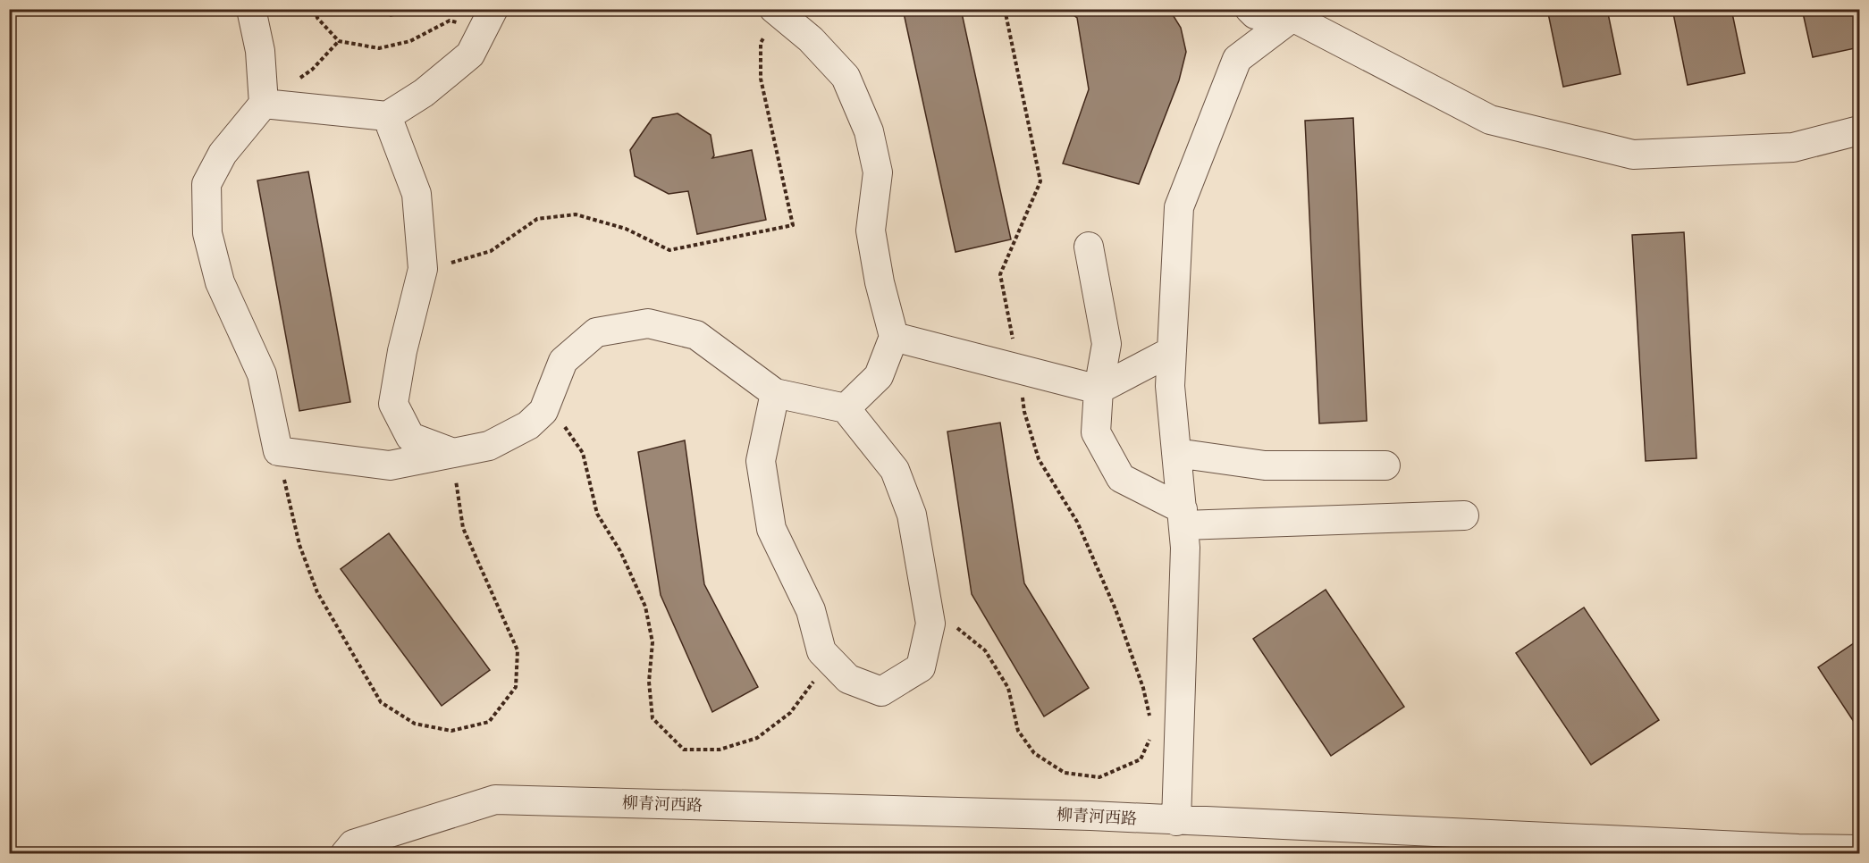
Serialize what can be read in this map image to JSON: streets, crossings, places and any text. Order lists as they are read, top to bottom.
{
  "streets": {
    "street": ["柳青河西路"]
  }
}
